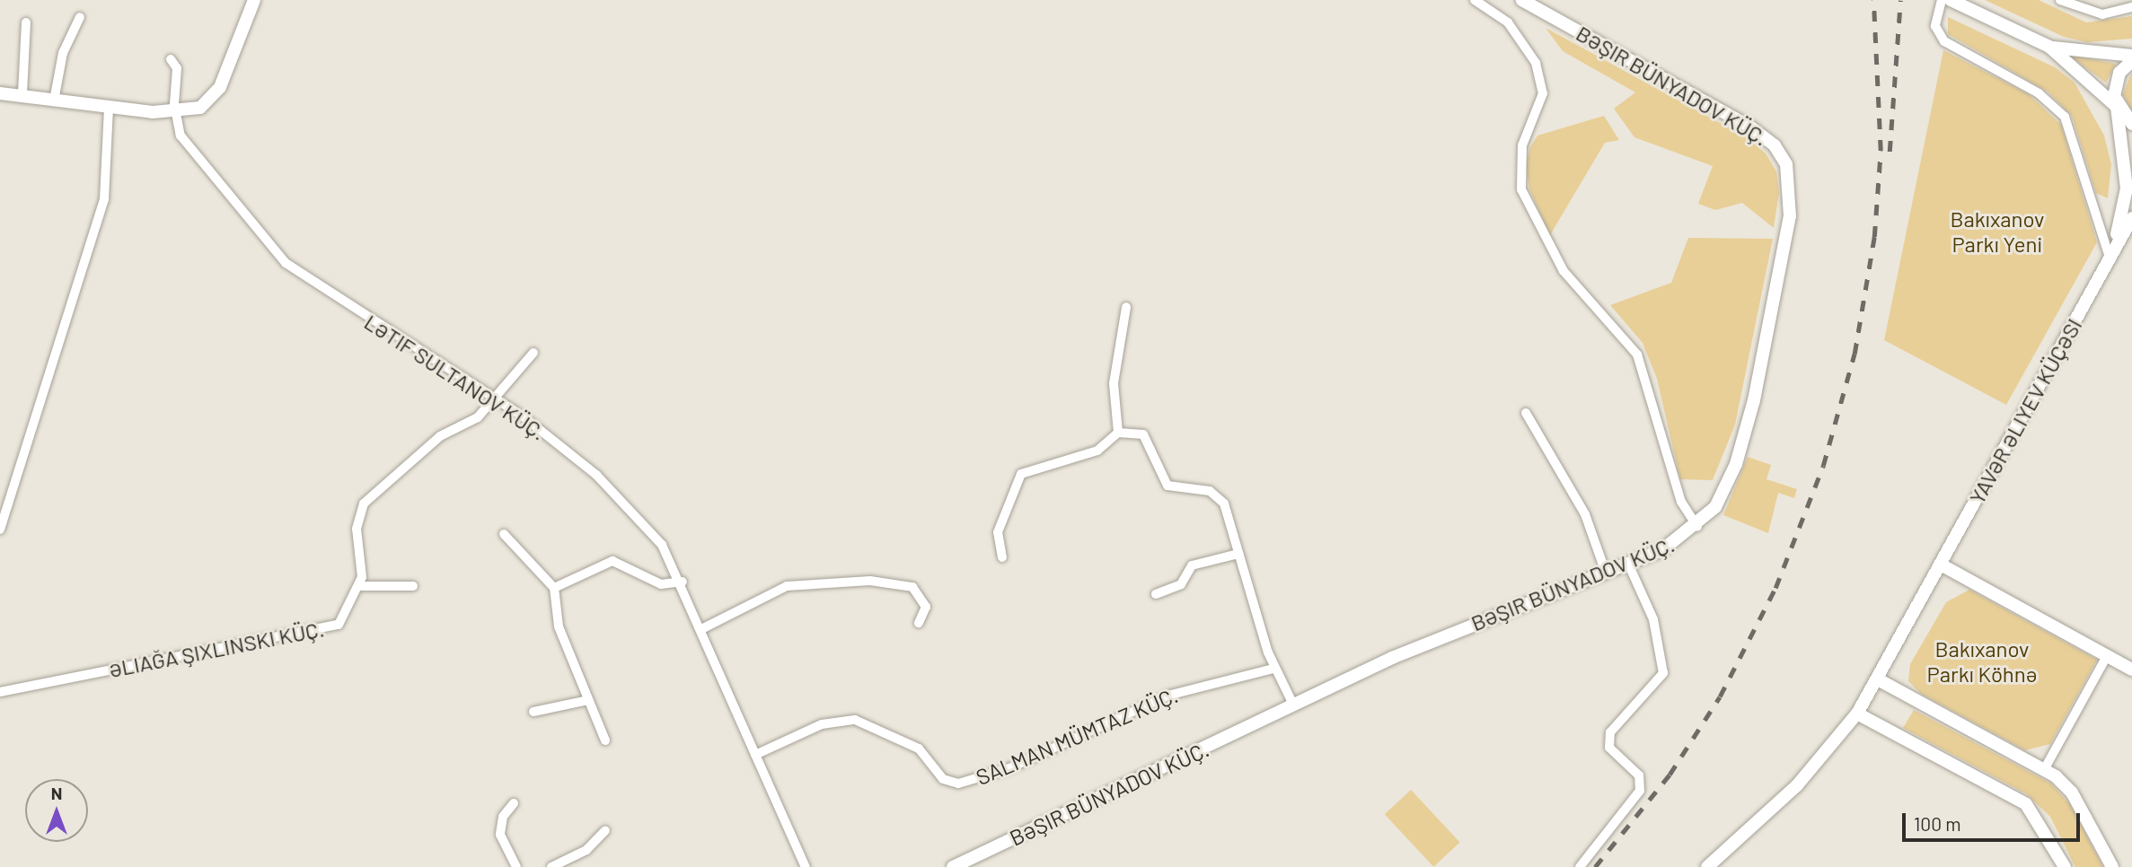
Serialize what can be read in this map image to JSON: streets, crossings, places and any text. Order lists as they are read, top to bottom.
{
  "streets": {
    "street": [
      "BƏŞIR BÜNYADOV KÜÇ.",
      "LƏTIF SULTANOV KÜÇ.",
      "YAVƏR ƏLIYEV KÜÇƏSI",
      "SALMAN MÜMTAZ KÜÇ."
    ]
  },
  "crossings": [
    ["LƏTIF SULTANOV KÜÇ.", "SALMAN MÜMTAZ KÜÇ."]
  ],
  "parks": ["Bakıxanov Parkı Yeni", "Bakıxanov Parkı Köhnə"],
  "scale_bar": "100 m",
  "north": "top"
}
